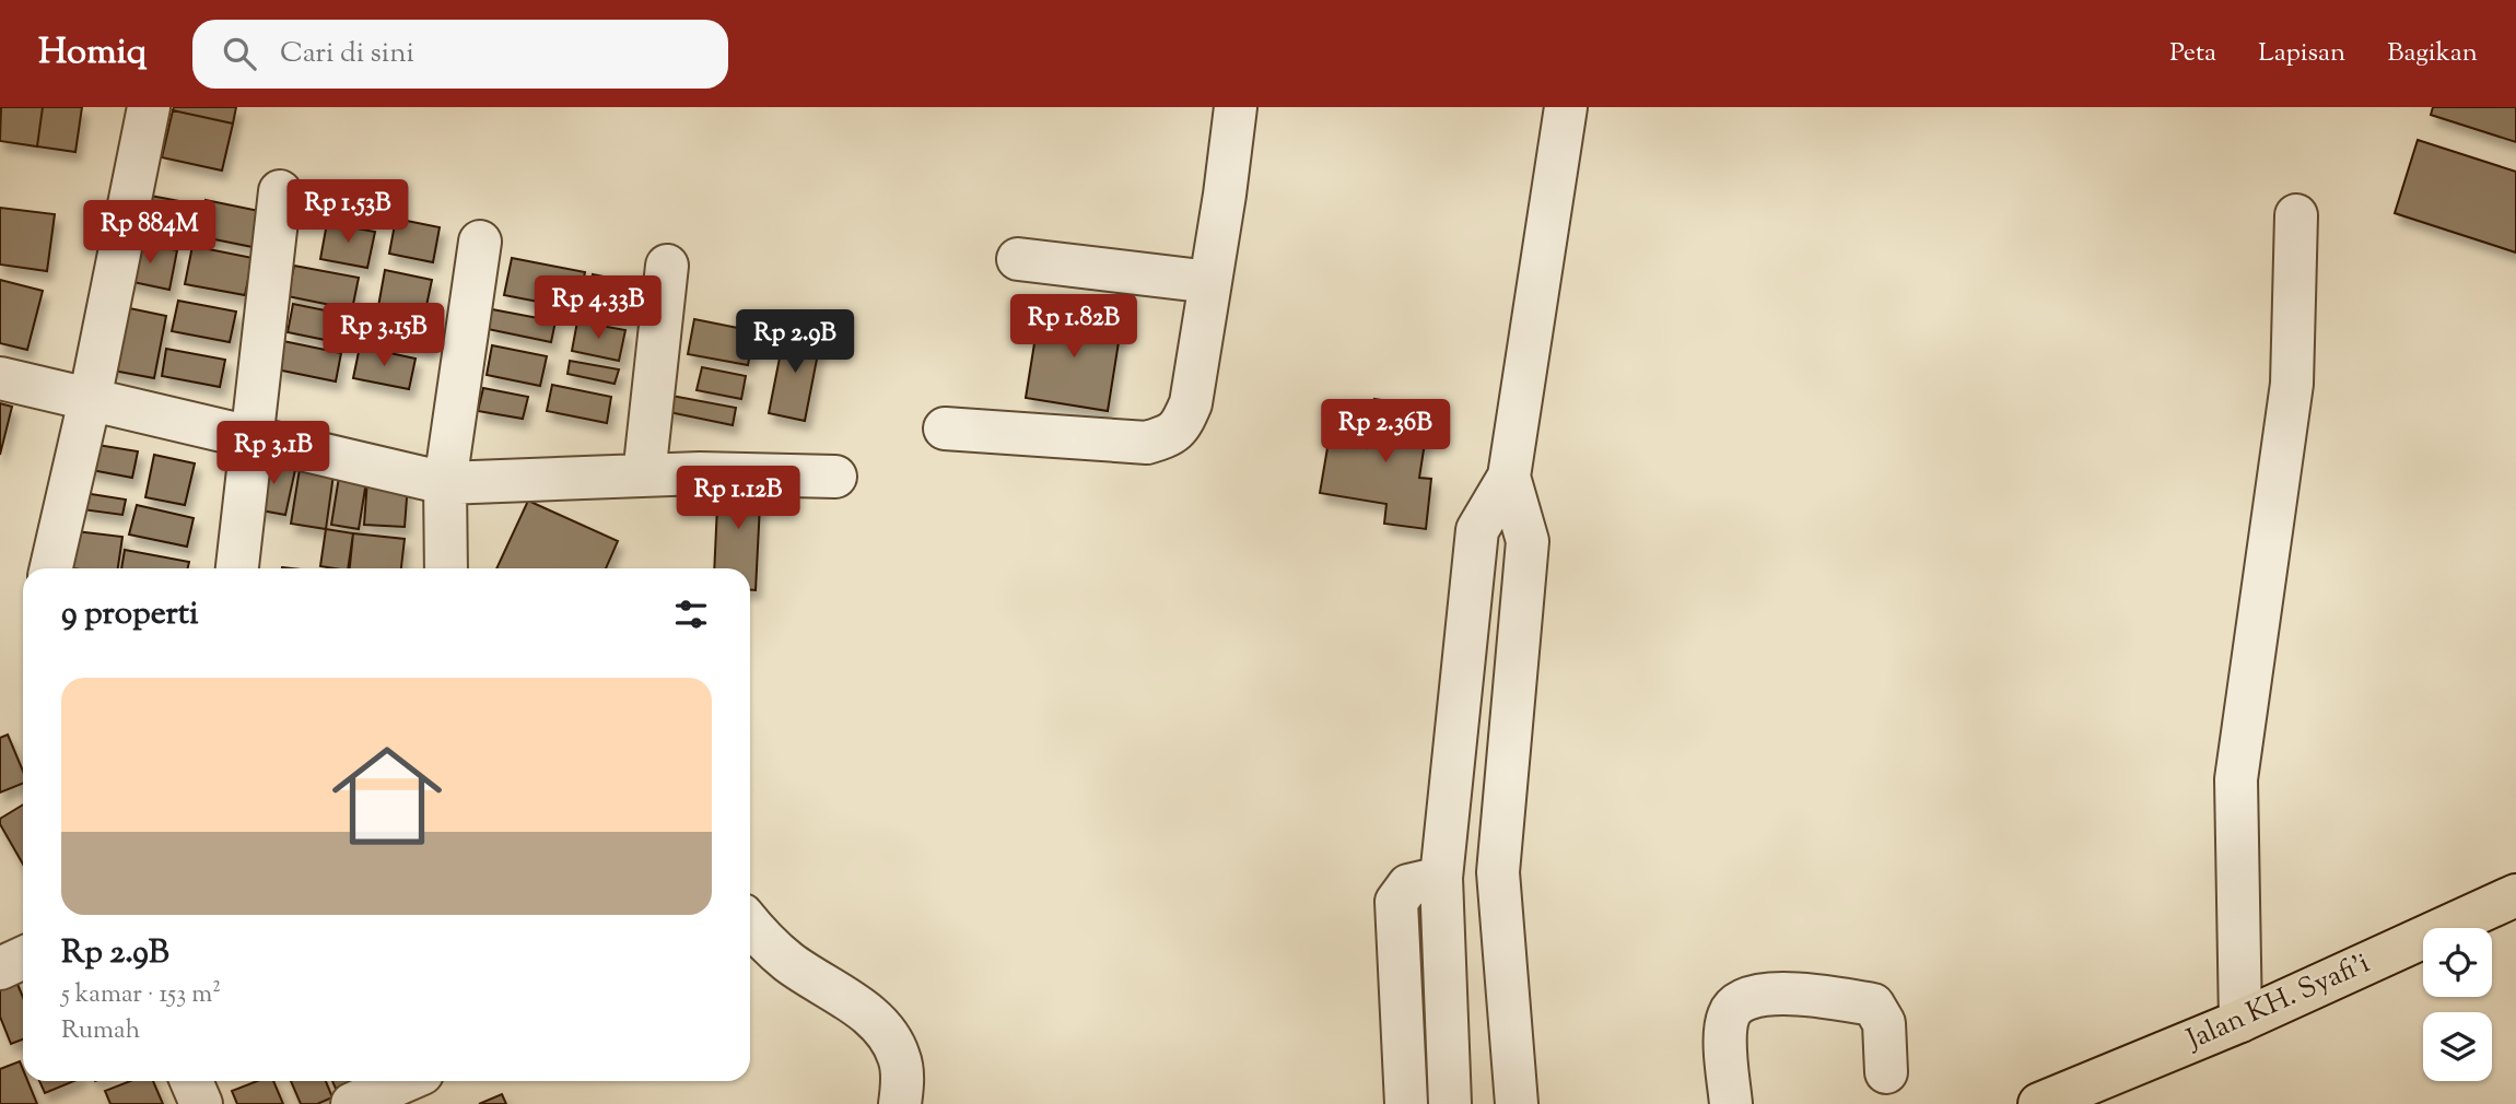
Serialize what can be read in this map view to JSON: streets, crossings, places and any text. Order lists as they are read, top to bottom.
{
  "streets": {
    "main road": ["Jalan KH. Syafi'i"]
  },
  "page": {
    "header": "Homiq",
    "search": "Cari di sini",
    "nav": ["Peta", "Lapisan", "Bagikan"],
    "price": [
      "Rp 1.53B",
      "Rp 884M",
      "Rp 4.33B",
      "Rp 1.82B",
      "Rp 3.15B",
      "Rp 2.9B",
      "Rp 2.36B",
      "Rp 3.1B",
      "Rp 1.12B"
    ],
    "heading": "9 properti",
    "list": [
      {
        "name": "Rp 2.9B",
        "note": "5 kamar · 153 m² · Rumah"
      }
    ]
  }
}
